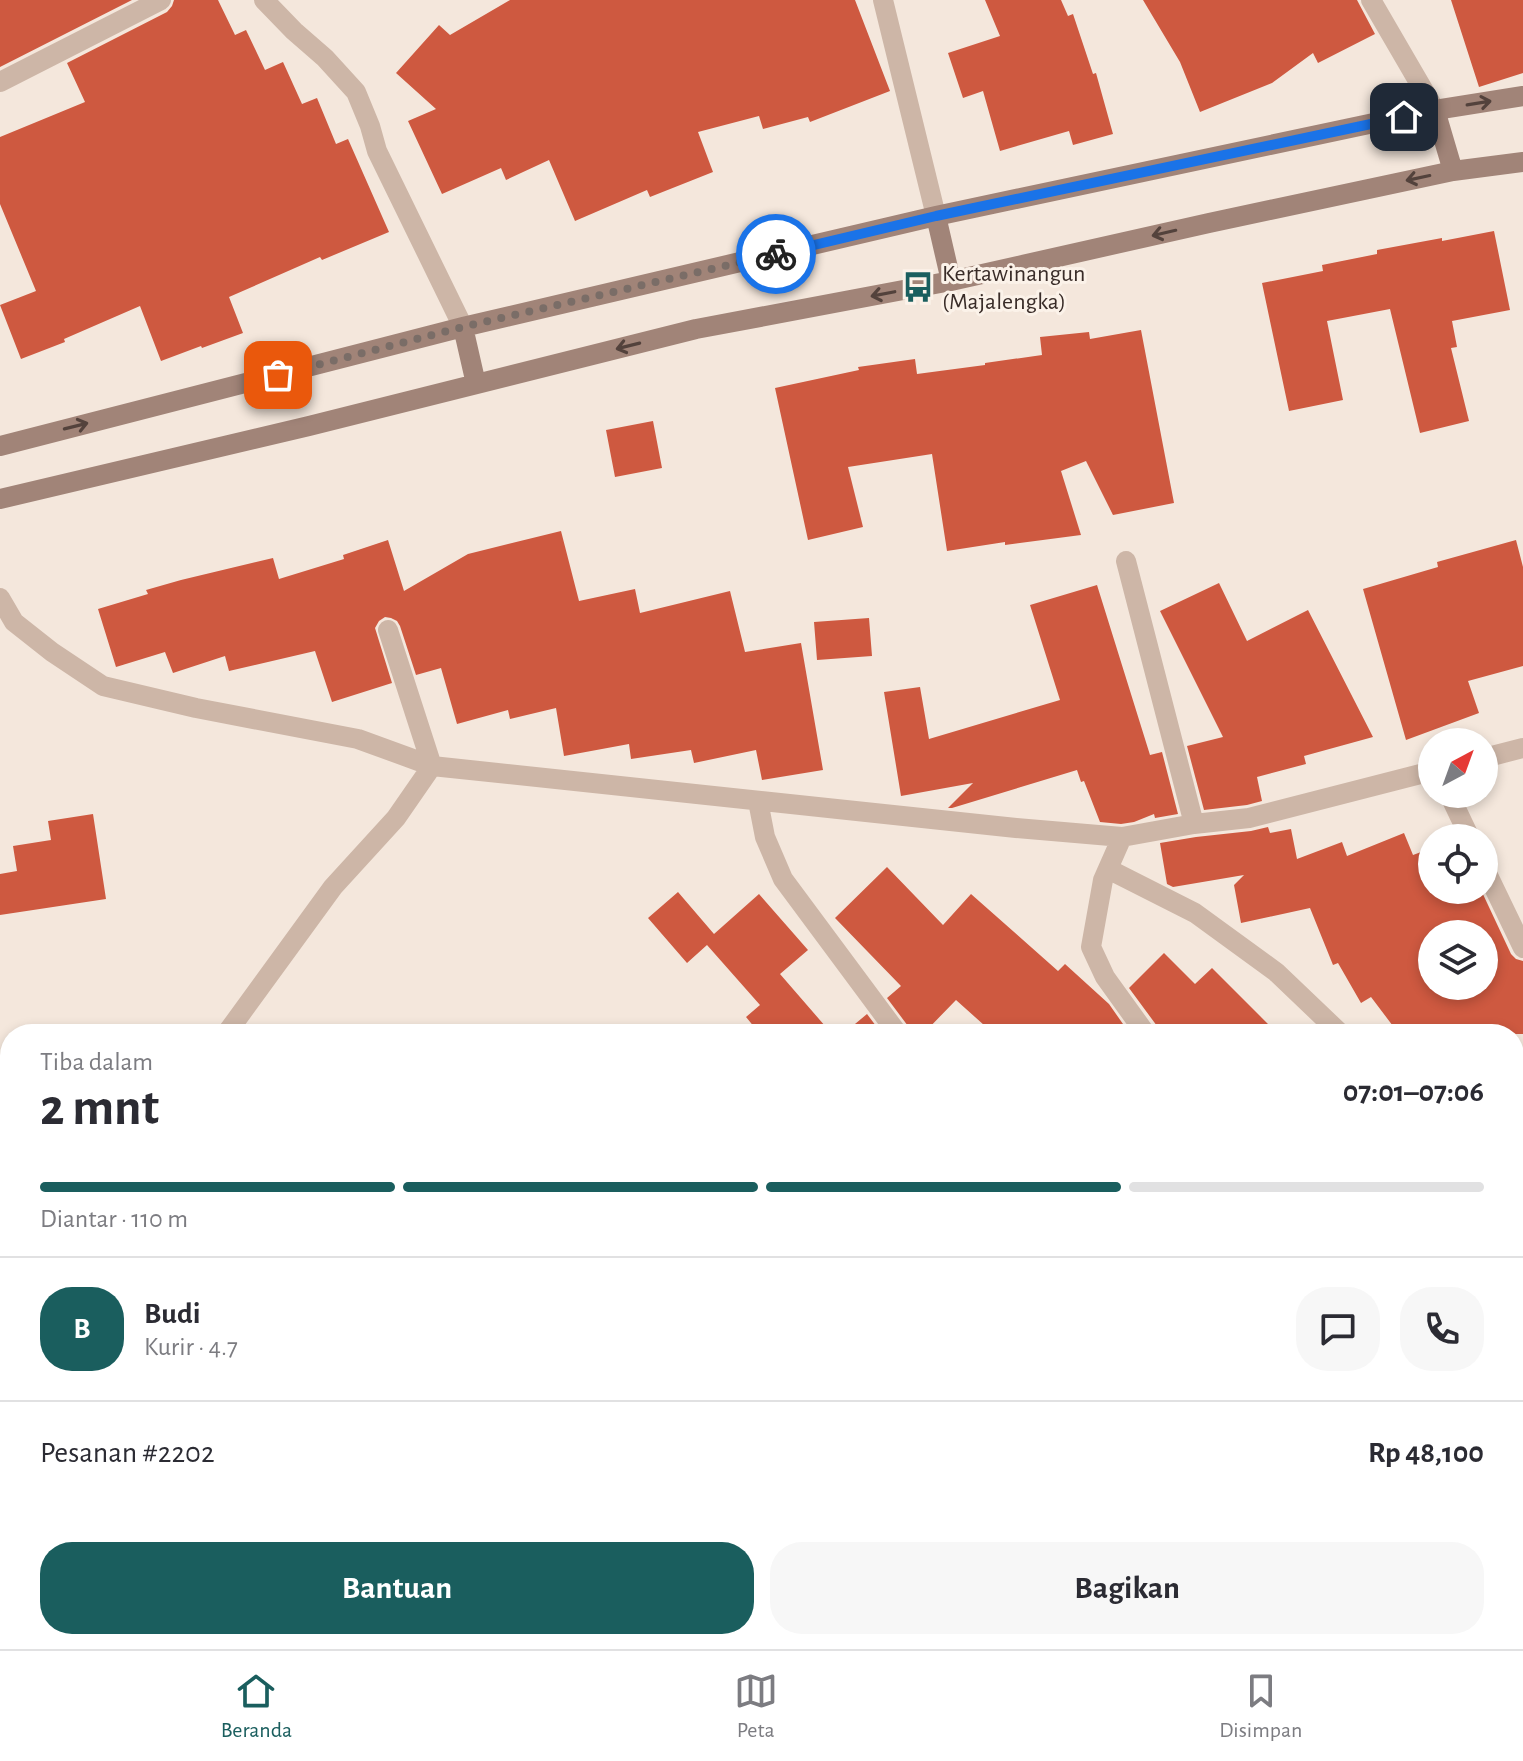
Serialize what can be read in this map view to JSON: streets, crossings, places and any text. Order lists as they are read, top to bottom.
{
  "places": {
    "bus stop": ["Kertawinangun (Majalengka)"]
  },
  "north": "top right",
  "page": {
    "heading": ["2 mnt", "Tiba dalam", "07:01–07:06"],
    "panel": [
      "Budi",
      "Kurir · 4.7",
      "Pesanan #2202",
      "Rp 48,100"
    ],
    "bar": "Diantar · 110 m",
    "round": "B",
    "buttons": ["Bantuan", "Bagikan"],
    "tabs": ["Beranda", "Peta", "Disimpan"]
  }
}
